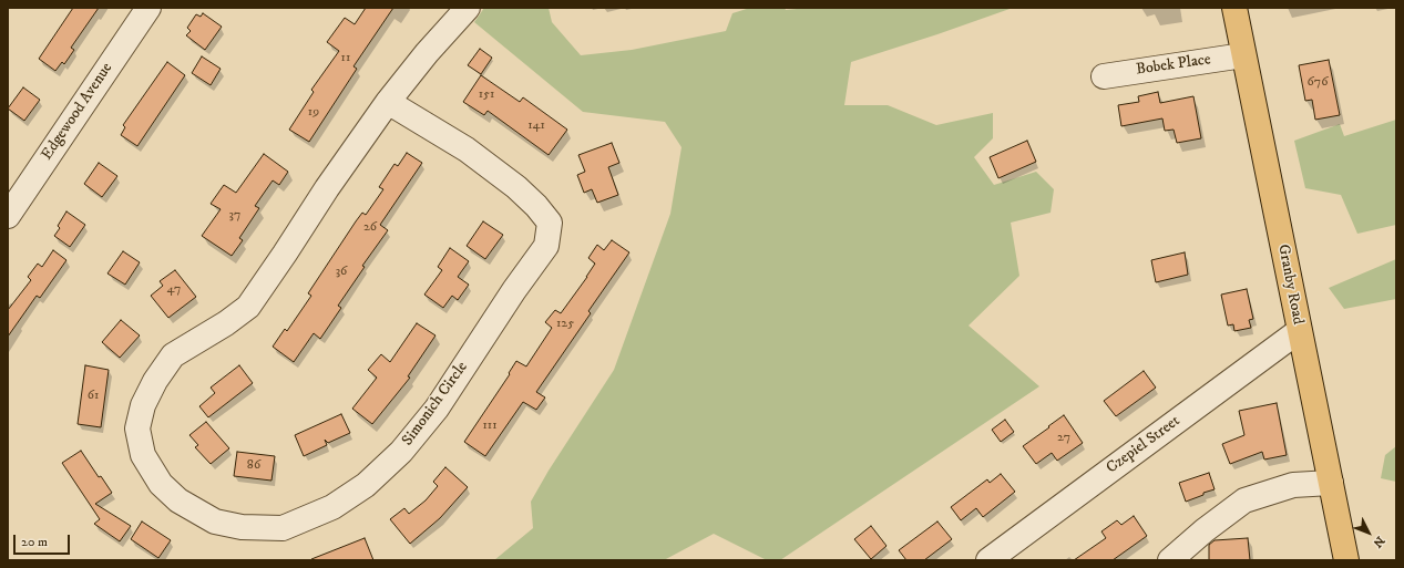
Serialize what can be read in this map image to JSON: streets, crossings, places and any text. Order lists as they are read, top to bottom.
{
  "streets": {
    "main road": ["Granby Road"],
    "street": [
      "Bobek Place",
      "Edgewood Avenue",
      "Simonich Circle",
      "Czepiel Street"
    ]
  },
  "crossings": [
    ["Bobek Place", "Granby Road"],
    ["Granby Road", "Czepiel Street"]
  ],
  "house_numbers": [
    "11",
    "676",
    "151",
    "19",
    "141",
    "37",
    "26",
    "36",
    "47",
    "125",
    "61",
    "111",
    "27",
    "86"
  ],
  "scale_bar": "20 m",
  "north": "bottom right"
}
